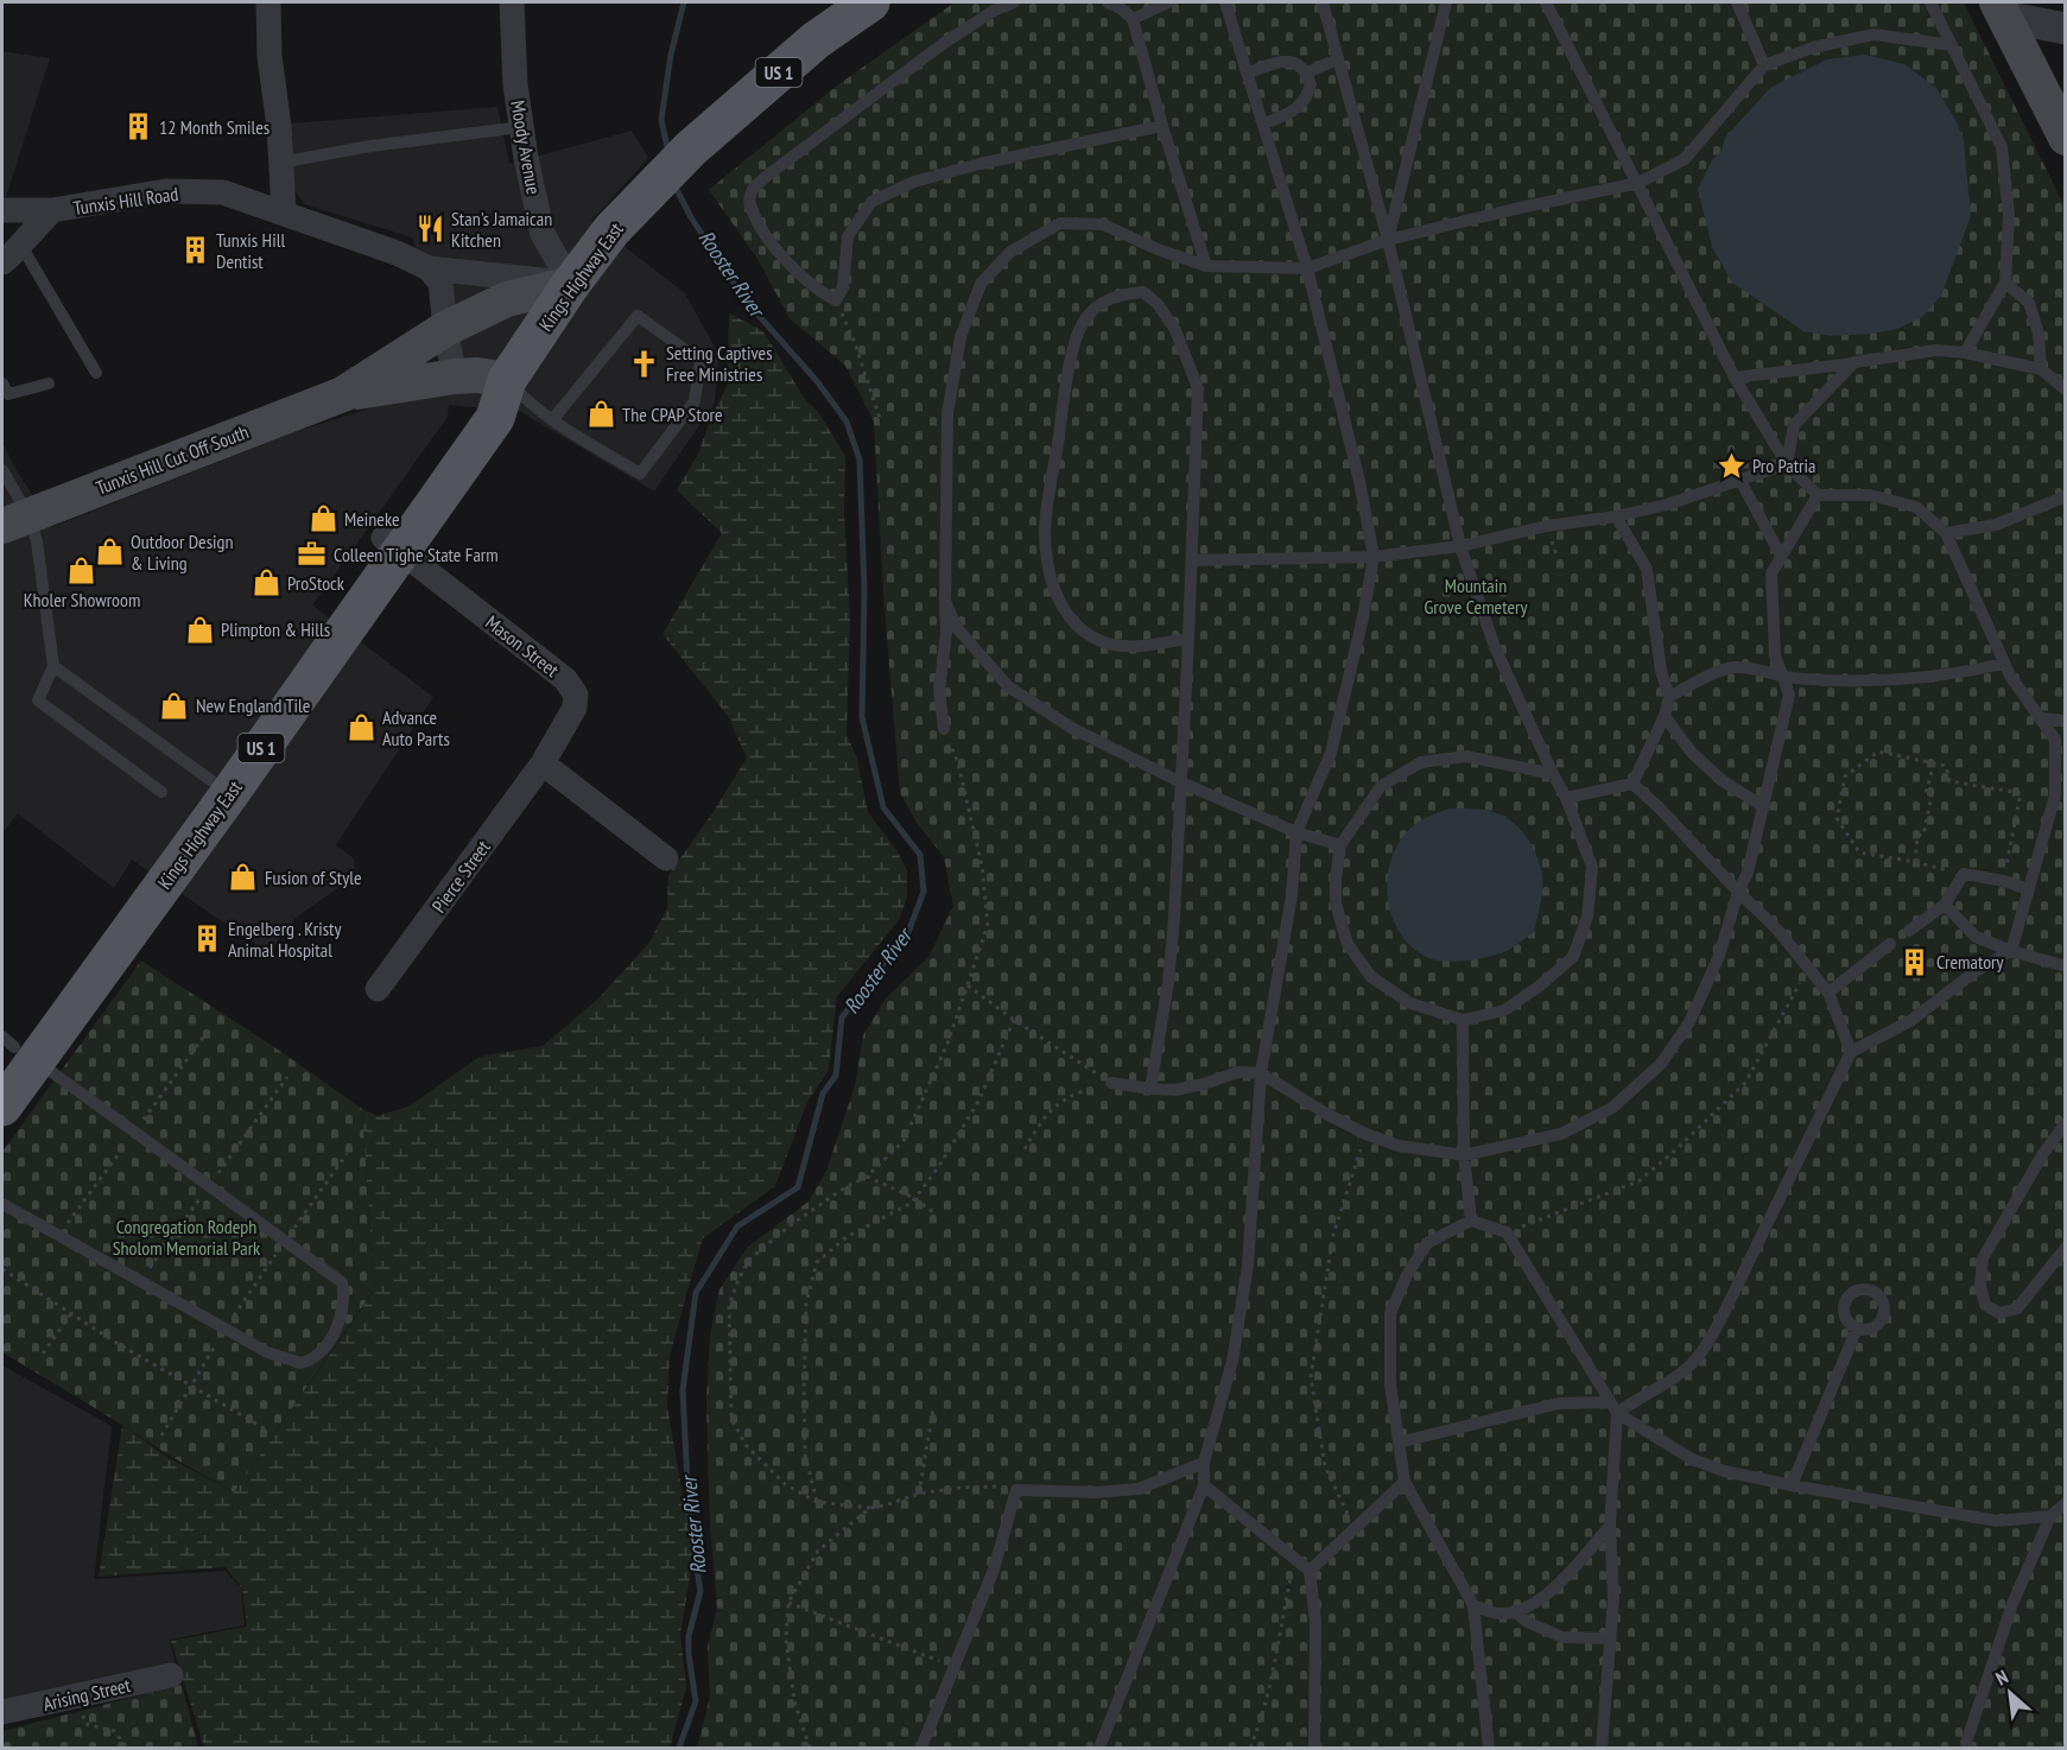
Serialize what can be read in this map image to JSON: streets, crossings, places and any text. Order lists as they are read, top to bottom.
{
  "streets": {
    "main road": ["US 1", "Kings Highway East", "Tunxis Hill Cut Off South"],
    "street": [
      "Moody Avenue",
      "Tunxis Hill Road",
      "Mason Street",
      "Pierce Street",
      "Arising Street"
    ]
  },
  "crossings": [
    ["Moody Avenue", "Tunxis Hill Road"],
    ["Moody Avenue", "Kings Highway East"],
    ["Moody Avenue", "Tunxis Hill Cut Off South"],
    ["Tunxis Hill Road", "Kings Highway East"],
    ["Tunxis Hill Road", "Tunxis Hill Cut Off South"],
    ["Kings Highway East", "Tunxis Hill Cut Off South"],
    ["Kings Highway East", "Mason Street"],
    ["Mason Street", "Pierce Street"]
  ],
  "water": ["Rooster River"],
  "parks": ["Mountain Grove Cemetery", "Congregation Rodeph Sholom Memorial Park"],
  "places": {
    "building": [
      "12 Month Smiles",
      "Tunxis Hill Dentist",
      "Engelberg . Kristy Animal Hospital",
      "Crematory"
    ],
    "restaurant": ["Stan's Jamaican Kitchen"],
    "church": ["Setting Captives Free Ministries"],
    "shop": [
      "The CPAP Store",
      "Meineke",
      "Outdoor Design & Living",
      "Kholer Showroom",
      "ProStock",
      "Plimpton & Hills",
      "New England Tile",
      "Advance Auto Parts",
      "Fusion of Style"
    ],
    "place": ["Pro Patria"],
    "office": ["Colleen Tighe State Farm"]
  },
  "north": "top left"
}
